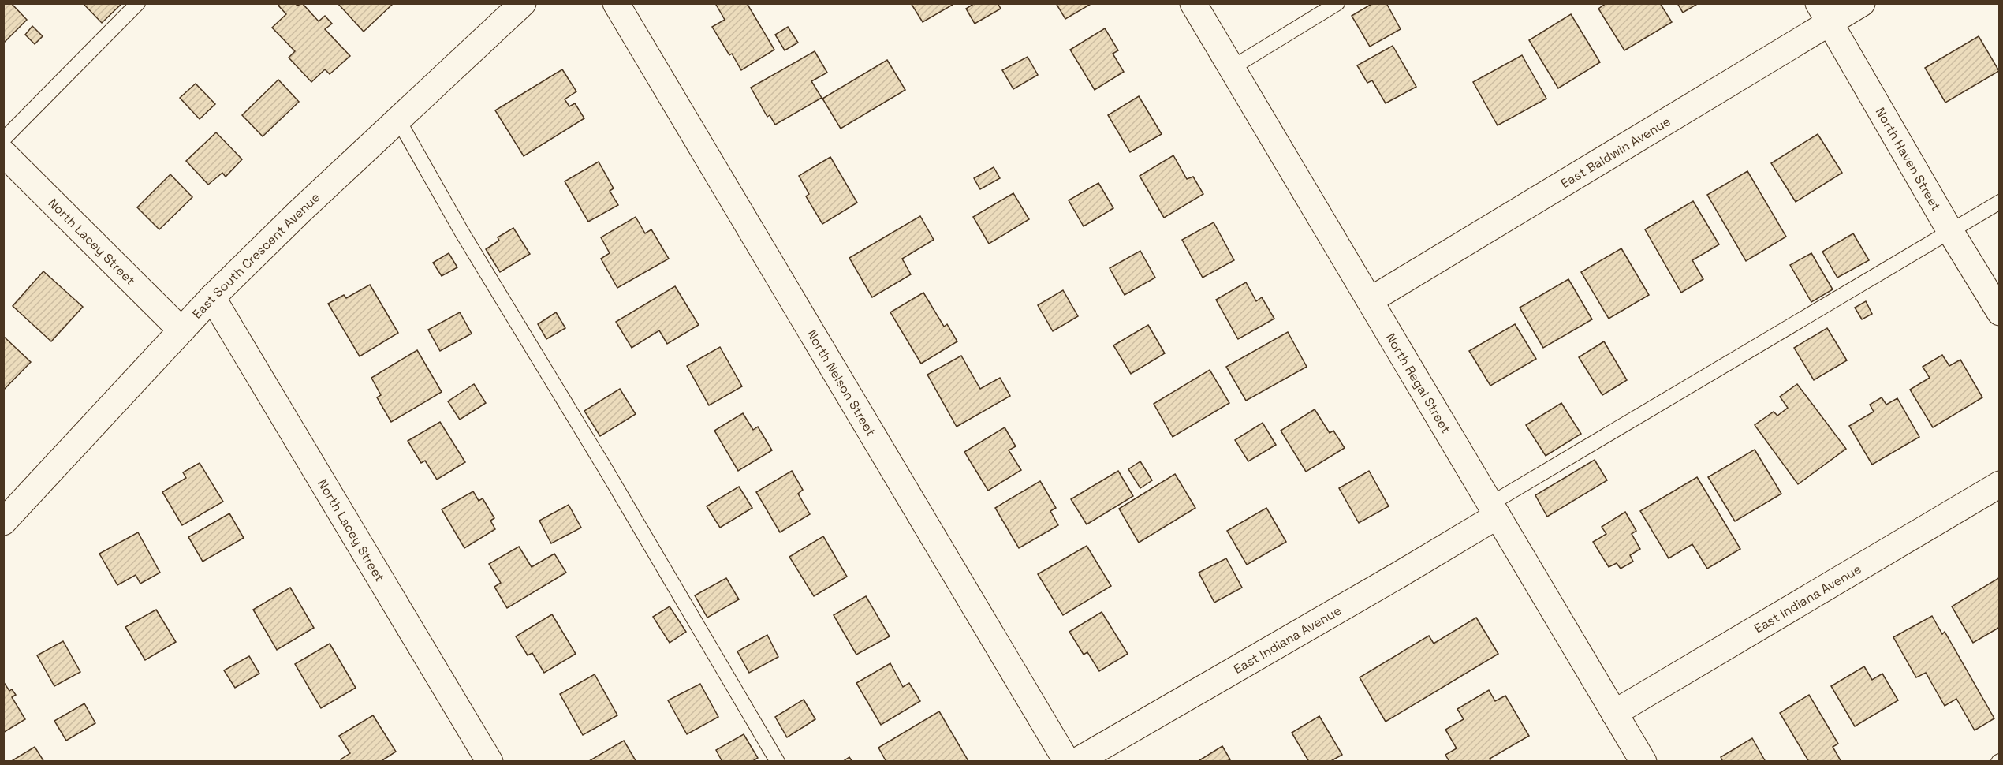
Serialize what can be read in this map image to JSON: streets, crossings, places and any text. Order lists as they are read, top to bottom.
{
  "streets": {
    "street": [
      "East Baldwin Avenue",
      "North Haven Street",
      "North Lacey Street",
      "East South Crescent Avenue",
      "North Nelson Street",
      "North Regal Street",
      "East Indiana Avenue"
    ]
  },
  "crossings": [
    ["East Baldwin Avenue", "North Haven Street"],
    ["East Baldwin Avenue", "North Regal Street"],
    ["North Lacey Street", "East South Crescent Avenue"],
    ["North Regal Street", "East Indiana Avenue"]
  ]
}
